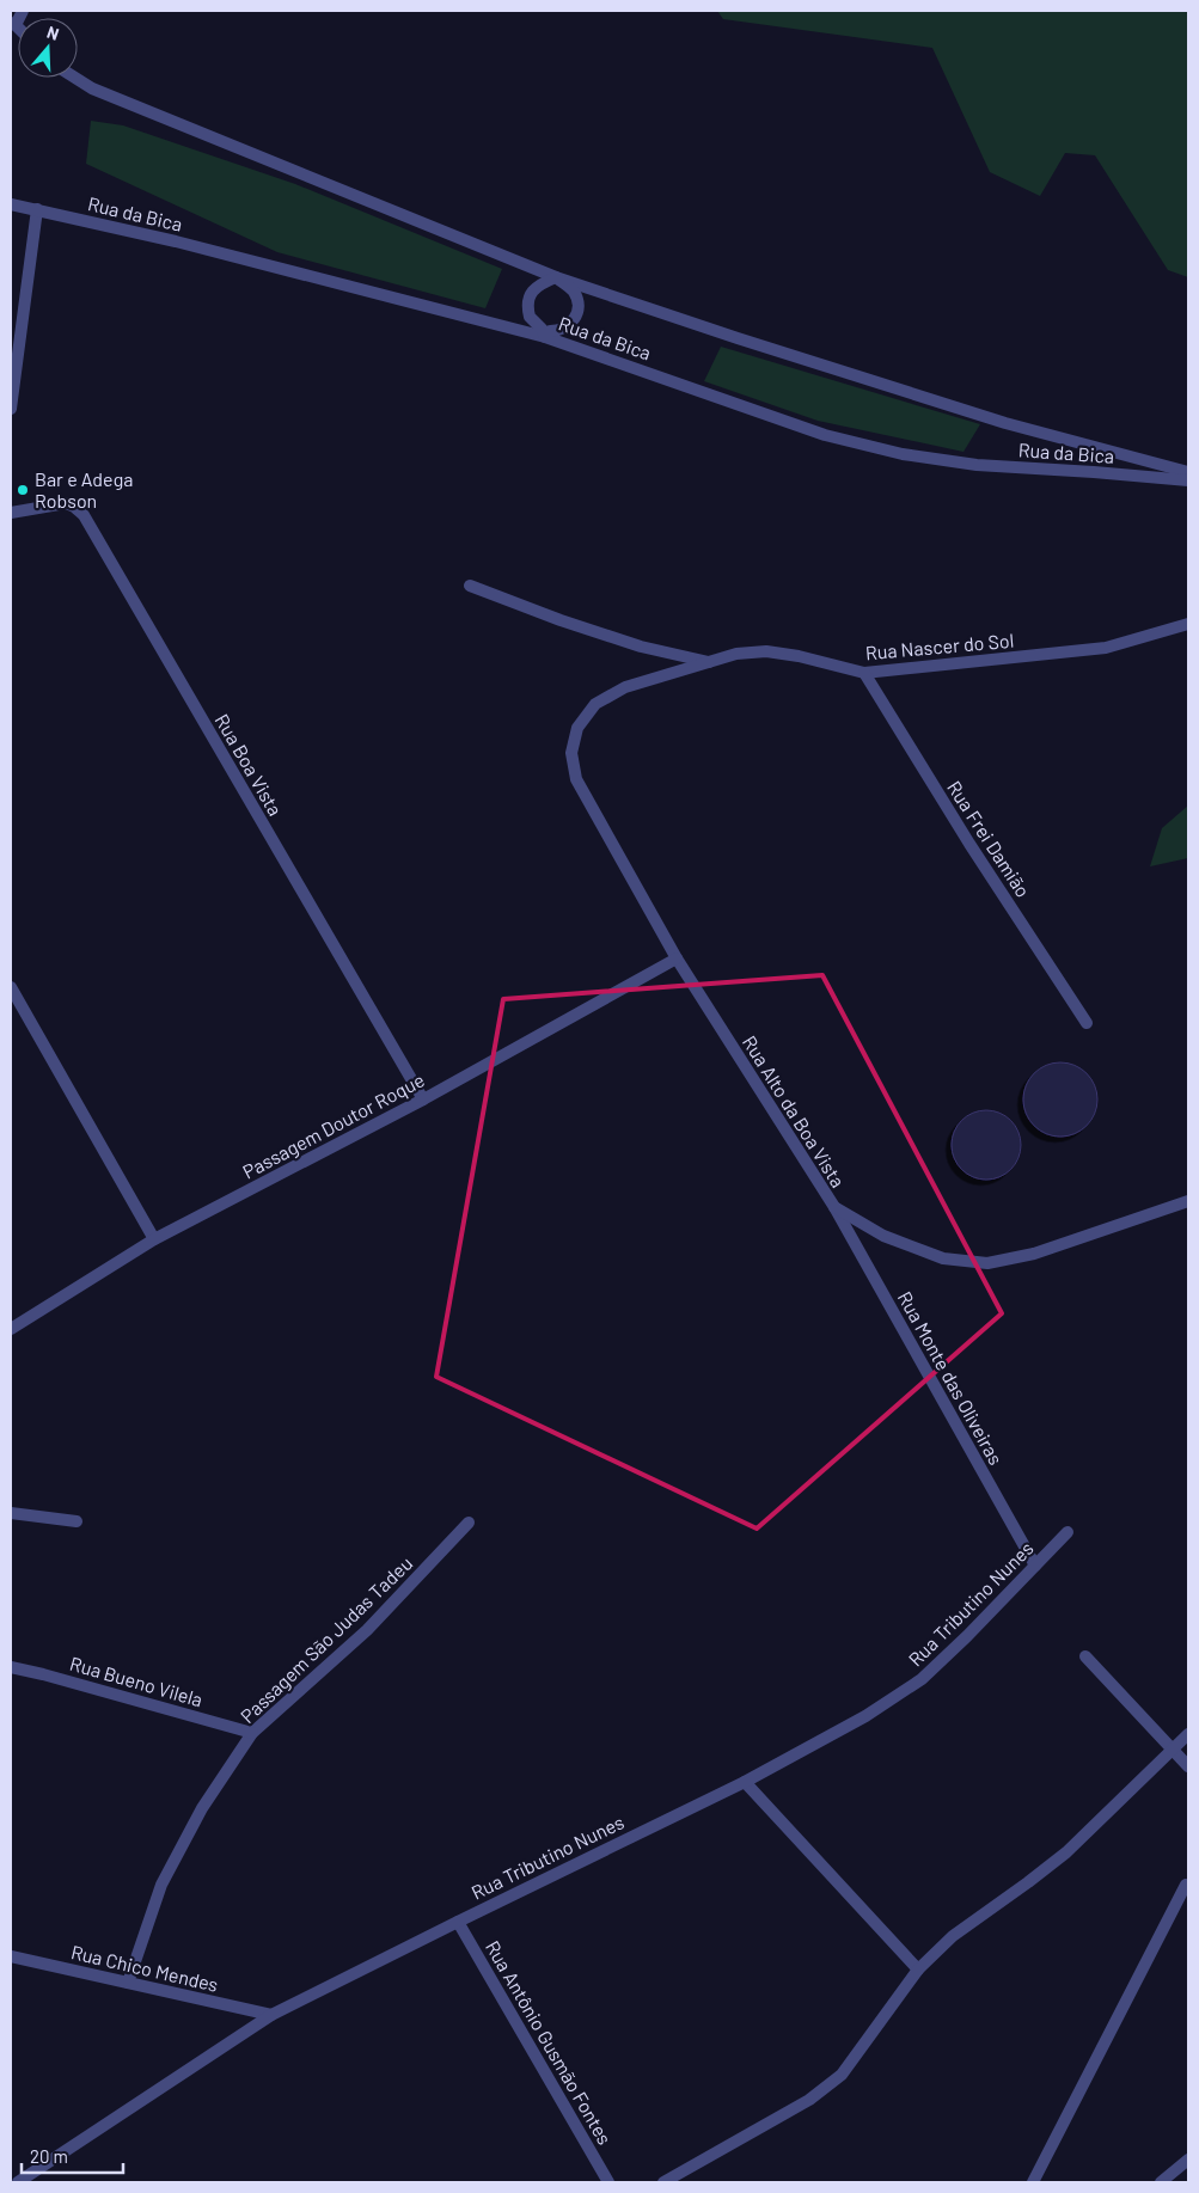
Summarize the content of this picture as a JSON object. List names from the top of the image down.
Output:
{
  "streets": {
    "street": [
      "Rua da Bica",
      "Rua Nascer do Sol",
      "Rua Boa Vista",
      "Rua Frei Damião",
      "Rua Alto da Boa Vista",
      "Passagem Doutor Roque",
      "Rua Monte das Oliveiras",
      "Rua Tributino Nunes",
      "Passagem São Judas Tadeu",
      "Rua Bueno Vilela",
      "Rua Chico Mendes",
      "Rua Antônio Gusmão Fontes"
    ]
  },
  "crossings": [
    ["Rua Nascer do Sol", "Rua Frei Damião"],
    ["Rua Nascer do Sol", "Rua Alto da Boa Vista"],
    ["Rua Nascer do Sol", "Passagem Doutor Roque"],
    ["Rua Boa Vista", "Passagem Doutor Roque"],
    ["Rua Alto da Boa Vista", "Passagem Doutor Roque"],
    ["Rua Alto da Boa Vista", "Rua Monte das Oliveiras"],
    ["Rua Monte das Oliveiras", "Rua Tributino Nunes"],
    ["Rua Tributino Nunes", "Rua Chico Mendes"],
    ["Rua Tributino Nunes", "Rua Antônio Gusmão Fontes"],
    ["Passagem São Judas Tadeu", "Rua Bueno Vilela"],
    ["Passagem São Judas Tadeu", "Rua Chico Mendes"]
  ],
  "places": ["Bar e Adega Robson"],
  "scale_bar": "20 m",
  "north": "top"
}
